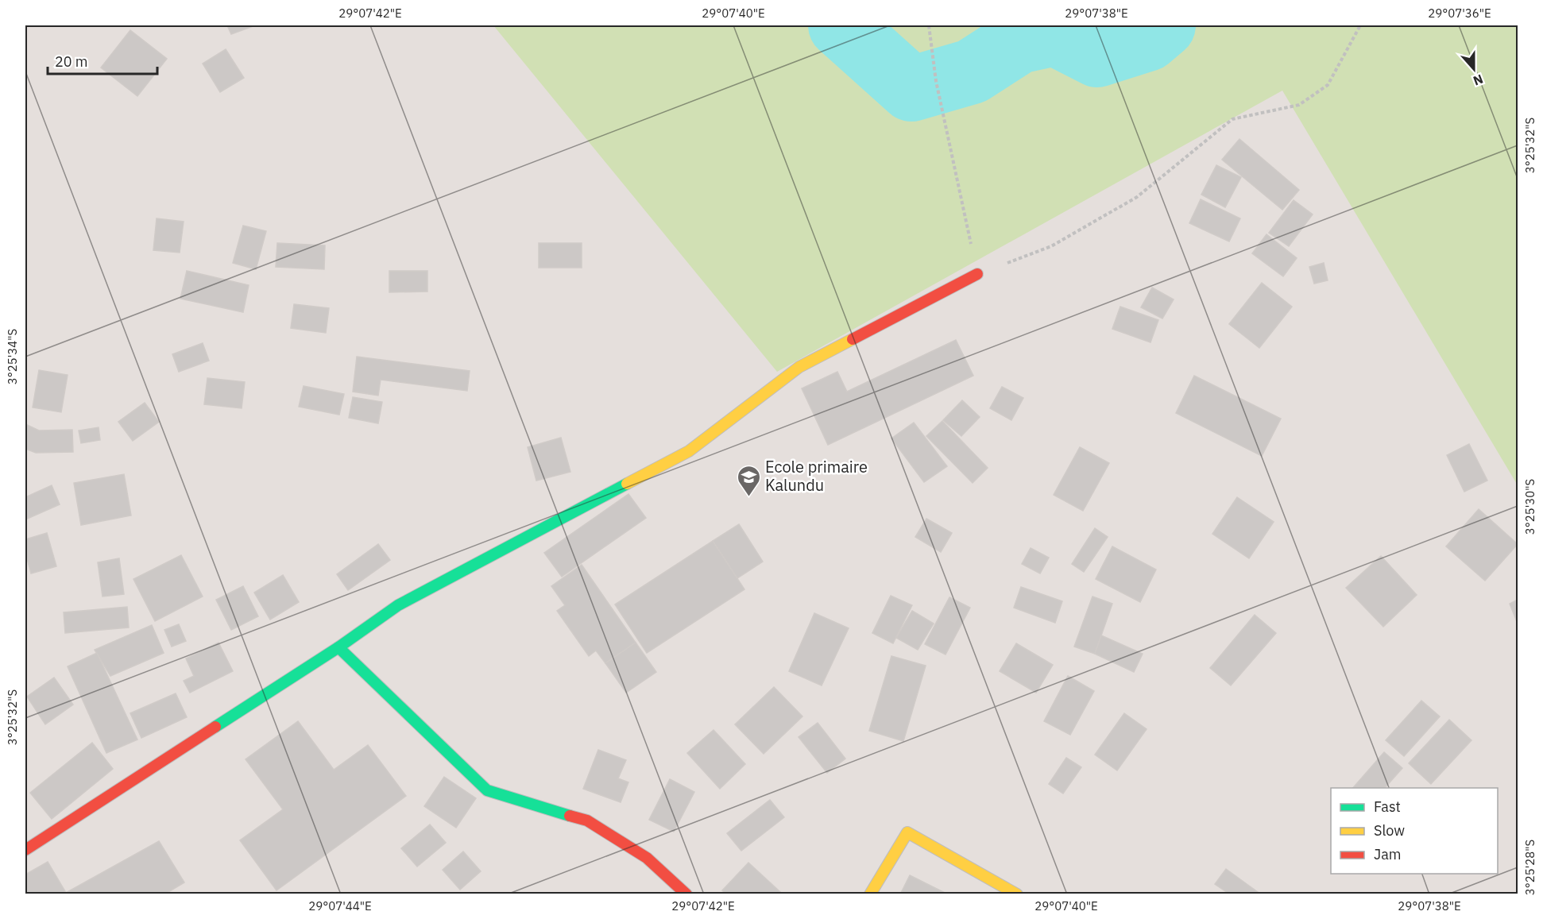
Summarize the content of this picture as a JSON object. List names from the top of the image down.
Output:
{
  "places": {
    "school or university": ["Ecole primaire Kalundu"]
  },
  "legend": ["Fast", "Slow", "Jam"],
  "scale_bar": "20 m",
  "north": "bottom",
  "coordinates": [
    "29°07'42\"E",
    "29°07'40\"E",
    "29°07'38\"E",
    "29°07'36\"E",
    "3°25'32\"S",
    "3°25'34\"S",
    "3°25'30\"S",
    "3°25'28\"S",
    "29°07'44\"E"
  ]
}
